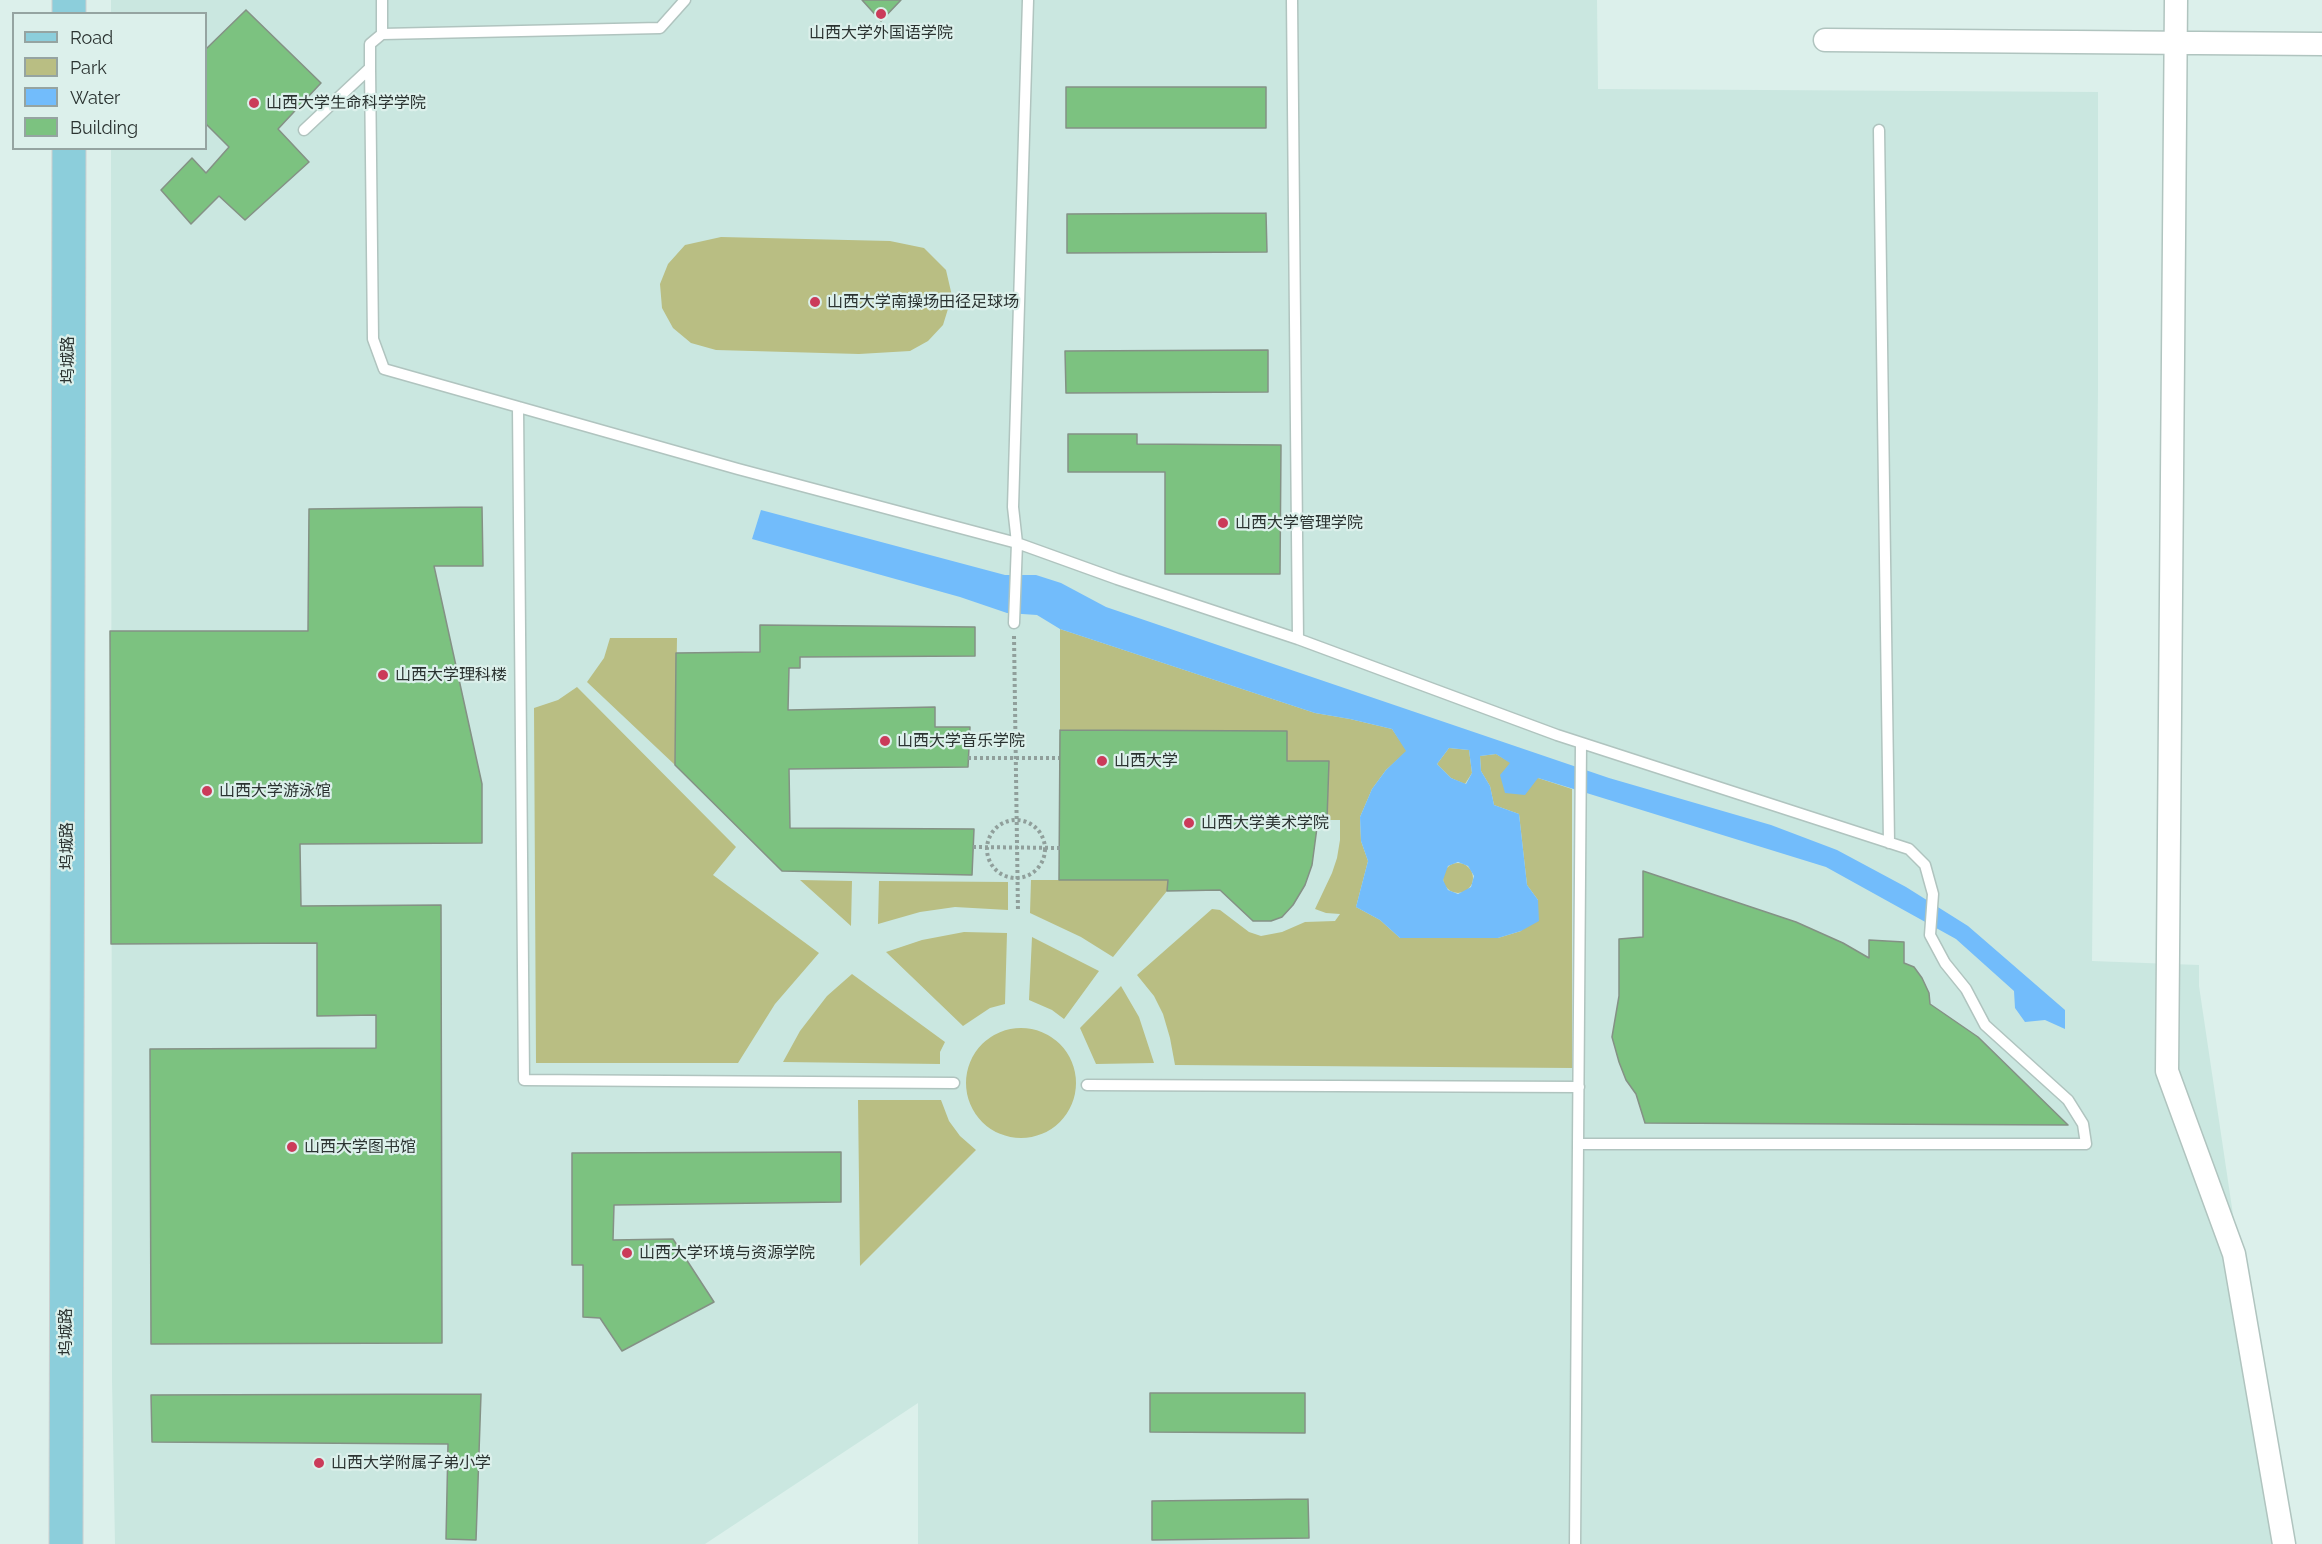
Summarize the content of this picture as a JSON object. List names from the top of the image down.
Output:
{
  "streets": {
    "main road": ["坞城路"]
  },
  "places": [
    "山西大学外国语学院",
    "山西大学生命科学学院",
    "山西大学南操场田径足球场",
    "山西大学管理学院",
    "山西大学理科楼",
    "山西大学音乐学院",
    "山西大学",
    "山西大学游泳馆",
    "山西大学美术学院",
    "山西大学图书馆",
    "山西大学环境与资源学院",
    "山西大学附属子弟小学"
  ],
  "legend": [
    "Road",
    "Park",
    "Water",
    "Building"
  ]
}
